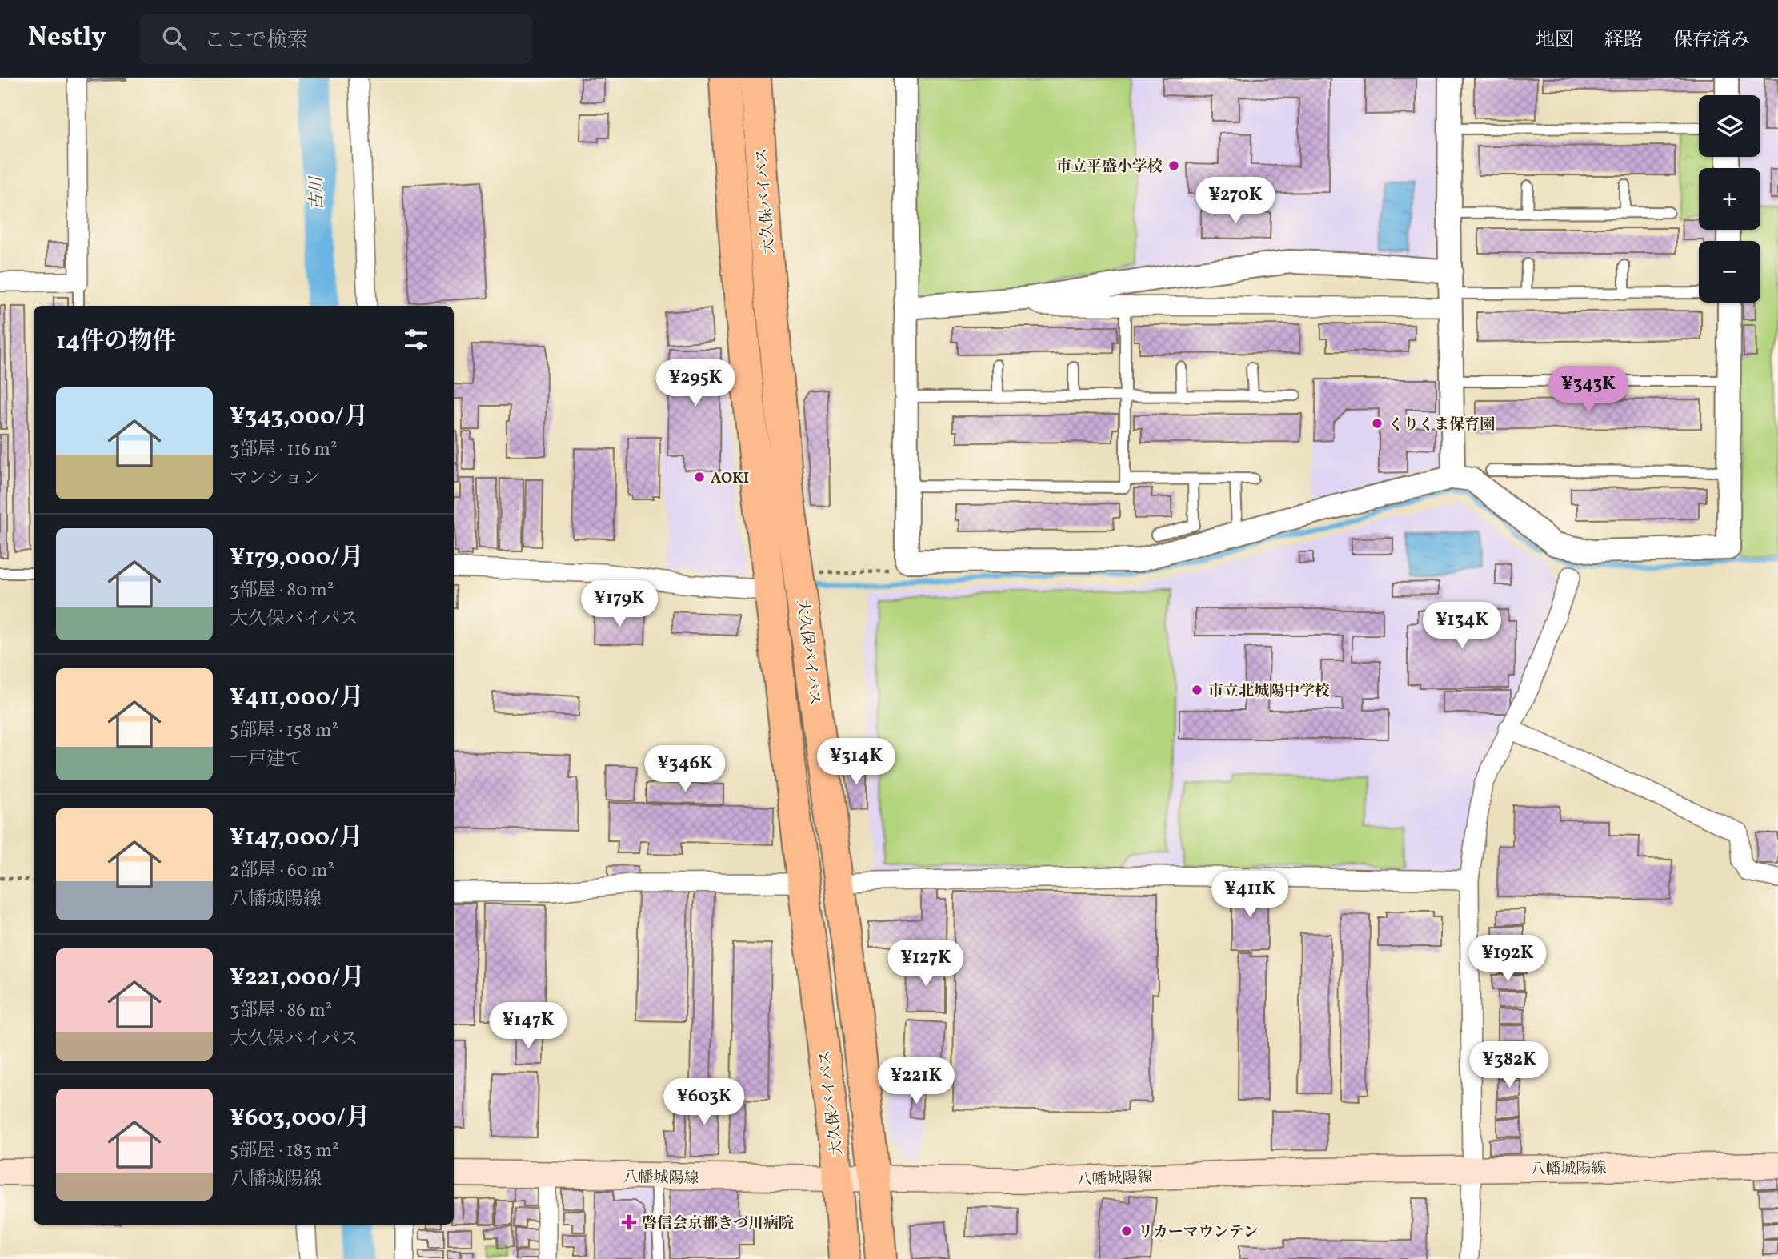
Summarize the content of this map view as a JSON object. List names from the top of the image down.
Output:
{
  "streets": {
    "highway": ["大久保バイパス"],
    "main road": ["八幡城陽線"]
  },
  "crossings": [
    ["大久保バイパス", "八幡城陽線"]
  ],
  "water": ["古川"],
  "places": {
    "other": [
      "市立平盛小学校",
      "くりくま保育園",
      "AOKI",
      "市立北城陽中学校",
      "リカーマウンテン"
    ],
    "health": ["啓信会京都きづ川病院"]
  },
  "page": {
    "header": "Nestly",
    "search": "ここで検索",
    "nav": ["地図", "経路", "保存済み"],
    "map_buttons": ["+", "−"],
    "price": [
      "¥270K",
      "¥295K",
      "¥343K",
      "¥179K",
      "¥134K",
      "¥314K",
      "¥346K",
      "¥411K",
      "¥192K",
      "¥127K",
      "¥147K",
      "¥382K",
      "¥221K",
      "¥603K"
    ],
    "heading": "14件の物件",
    "list": [
      {
        "name": "¥343,000/月",
        "note": "3部屋 · 116 m² · マンション"
      },
      {
        "name": "¥179,000/月",
        "note": "3部屋 · 80 m² · 大久保バイパス"
      },
      {
        "name": "¥411,000/月",
        "note": "5部屋 · 158 m² · 一戸建て"
      },
      {
        "name": "¥147,000/月",
        "note": "2部屋 · 60 m² · 八幡城陽線"
      },
      {
        "name": "¥221,000/月",
        "note": "3部屋 · 86 m² · 大久保バイパス"
      },
      {
        "name": "¥603,000/月",
        "note": "5部屋 · 183 m² · 八幡城陽線"
      }
    ]
  }
}
